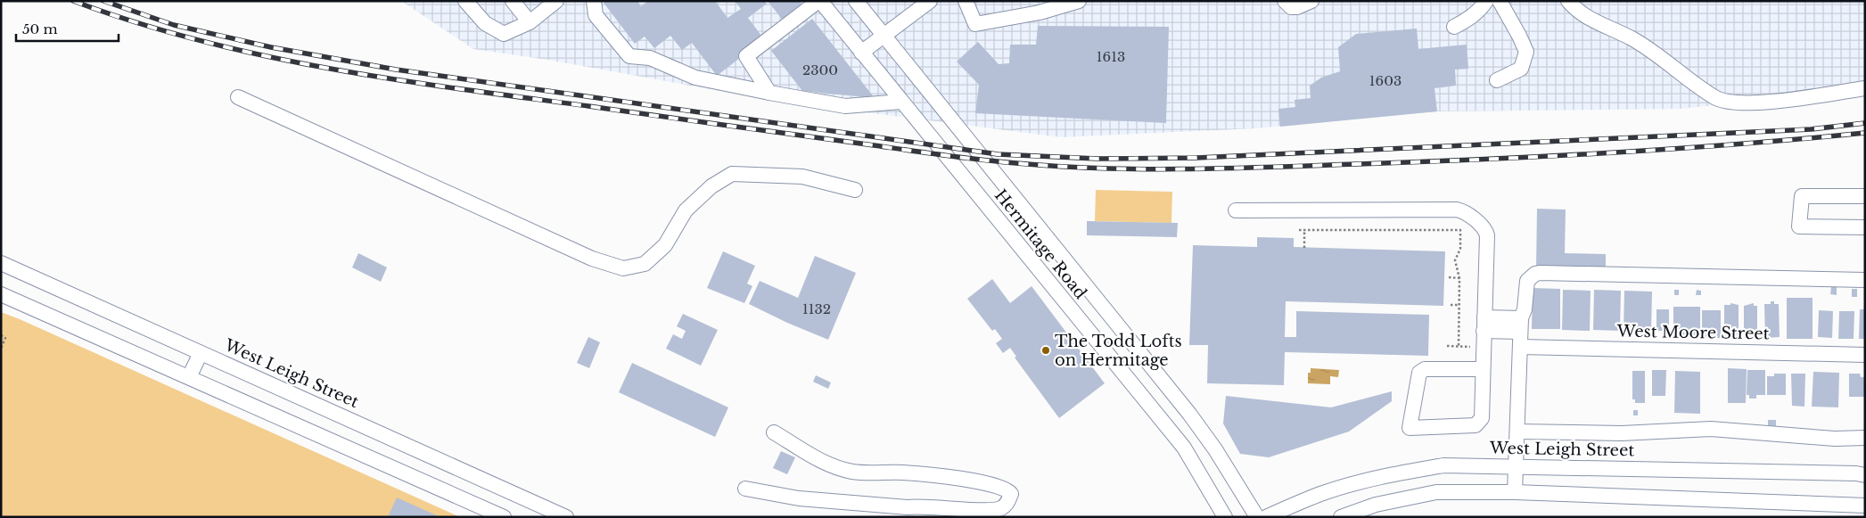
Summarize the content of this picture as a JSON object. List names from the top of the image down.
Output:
{
  "streets": {
    "street": ["Hermitage Road", "West Moore Street", "West Leigh Street"]
  },
  "places": ["The Todd Lofts on Hermitage"],
  "house_numbers": [
    "1613",
    "2300",
    "1603",
    "1132"
  ],
  "scale_bar": "50 m"
}
